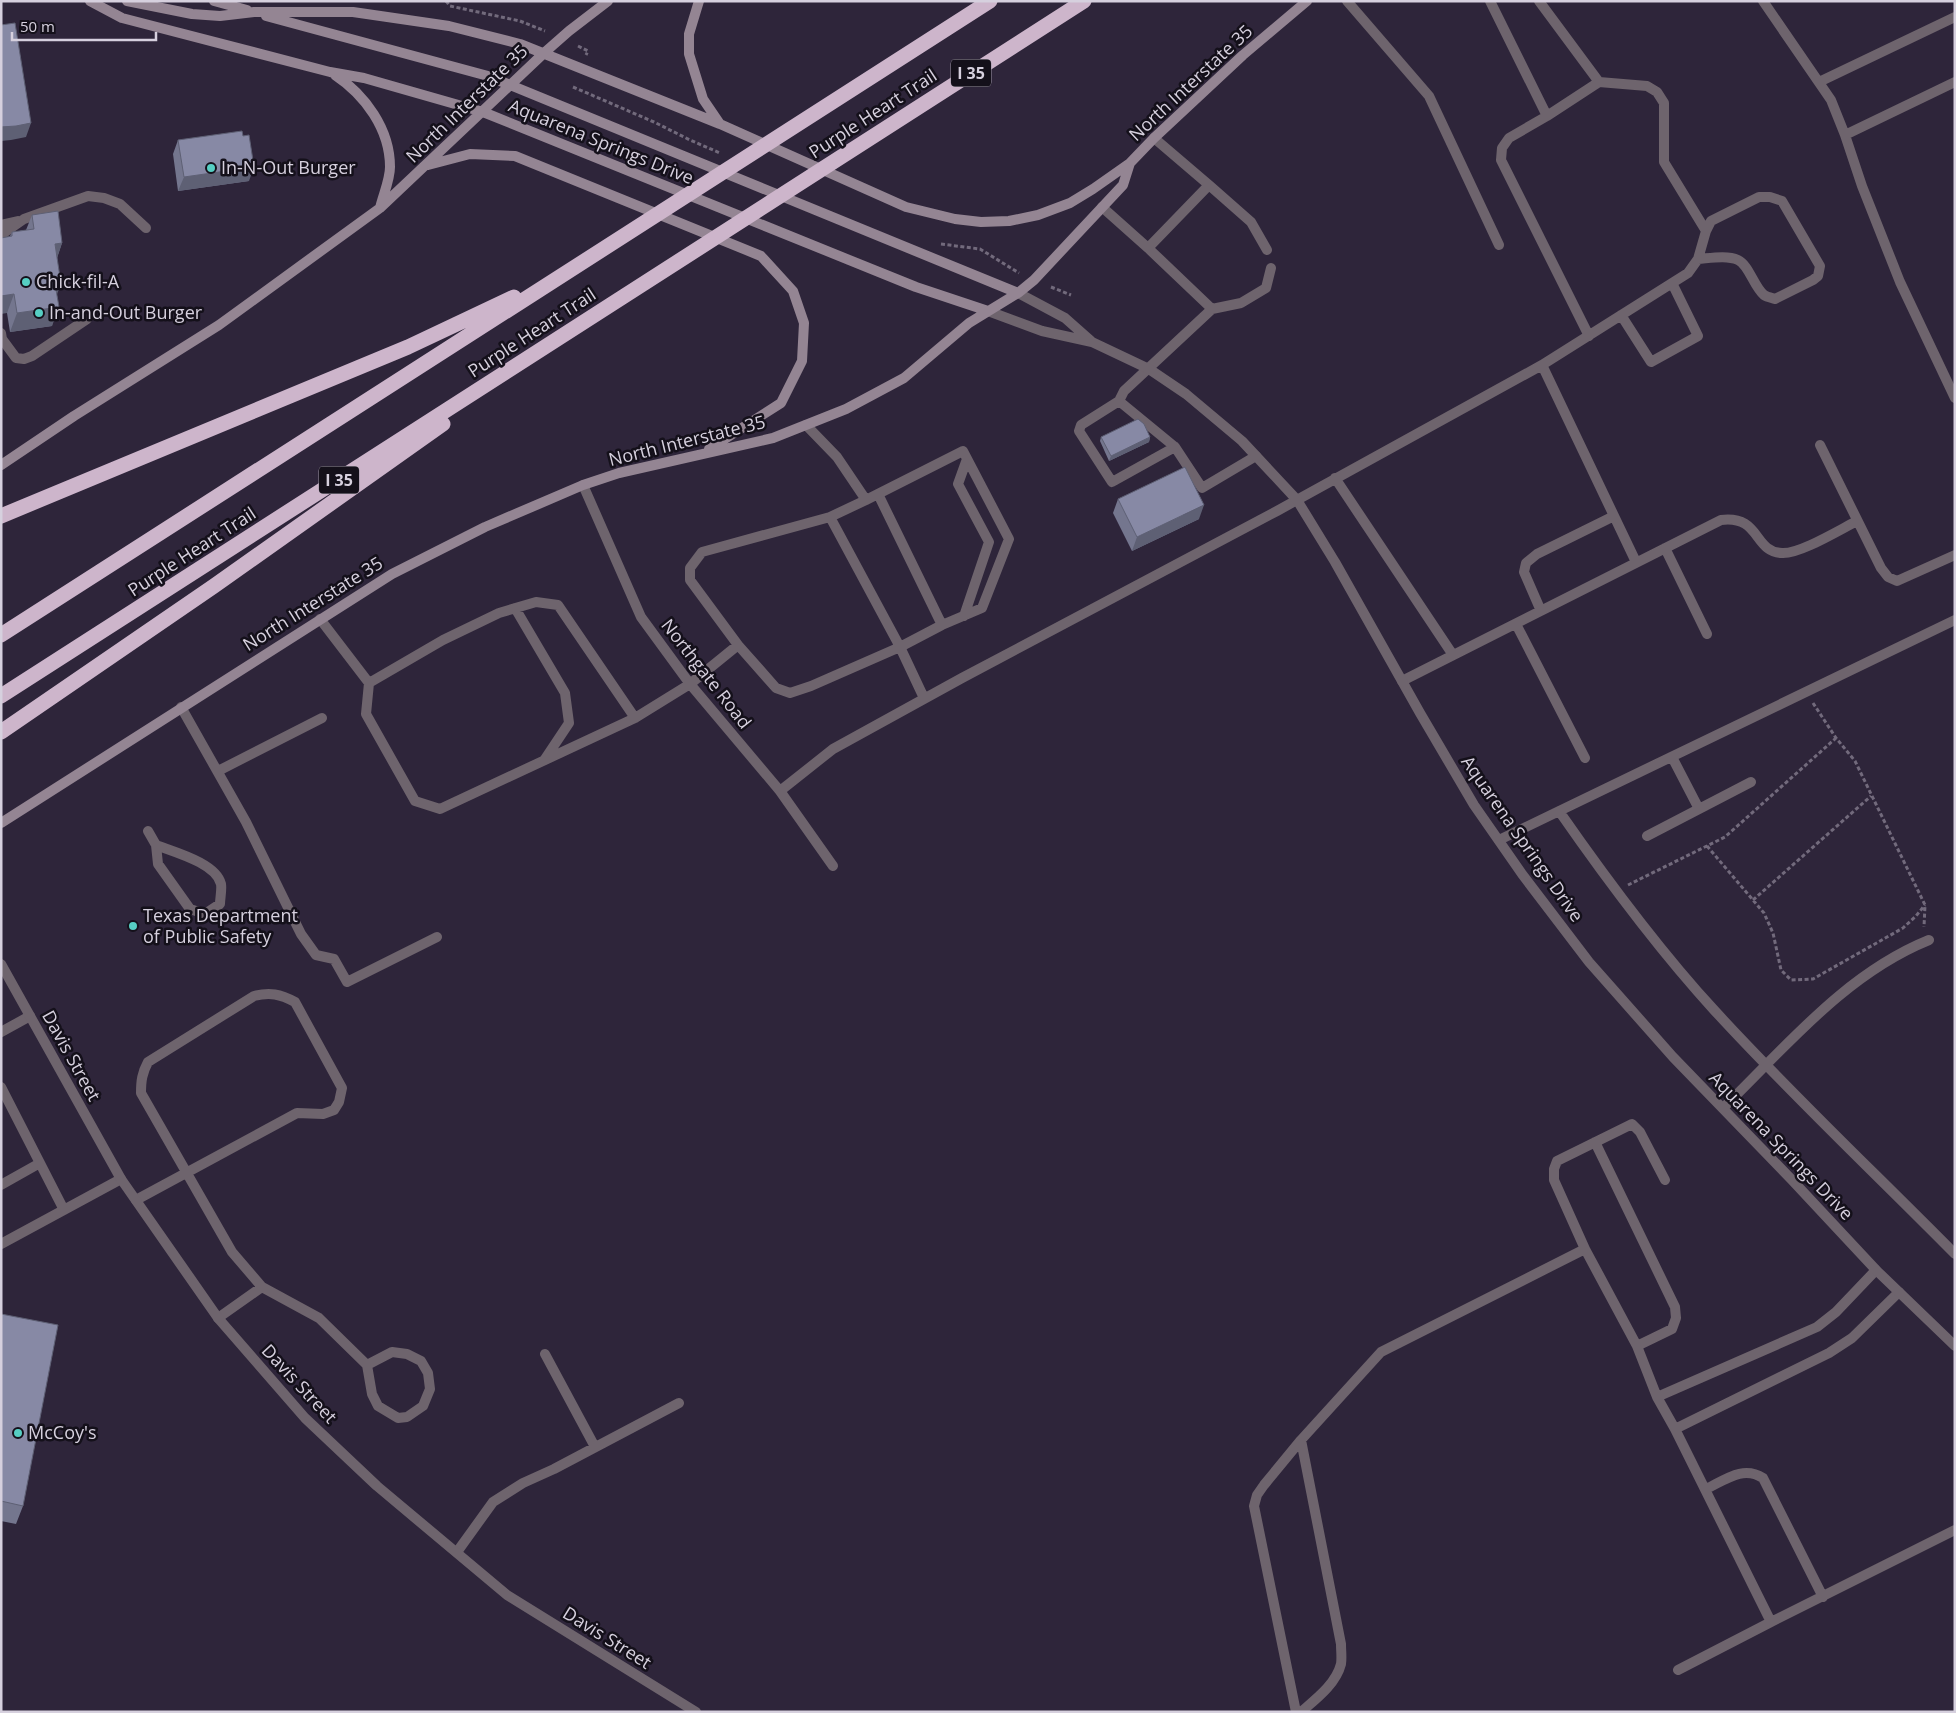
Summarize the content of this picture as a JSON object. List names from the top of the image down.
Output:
{
  "streets": {
    "highway": ["I 35", "Purple Heart Trail"],
    "main road": ["North Interstate 35", "Aquarena Springs Drive"],
    "street": ["Northgate Road", "Davis Street"]
  },
  "crossings": [
    ["North Interstate 35", "Aquarena Springs Drive"],
    ["North Interstate 35", "Northgate Road"]
  ],
  "places": [
    "In-N-Out Burger",
    "Chick-fil-A",
    "In-and-Out Burger",
    "Texas Department of Public Safety",
    "McCoy's"
  ],
  "scale_bar": "50 m"
}
